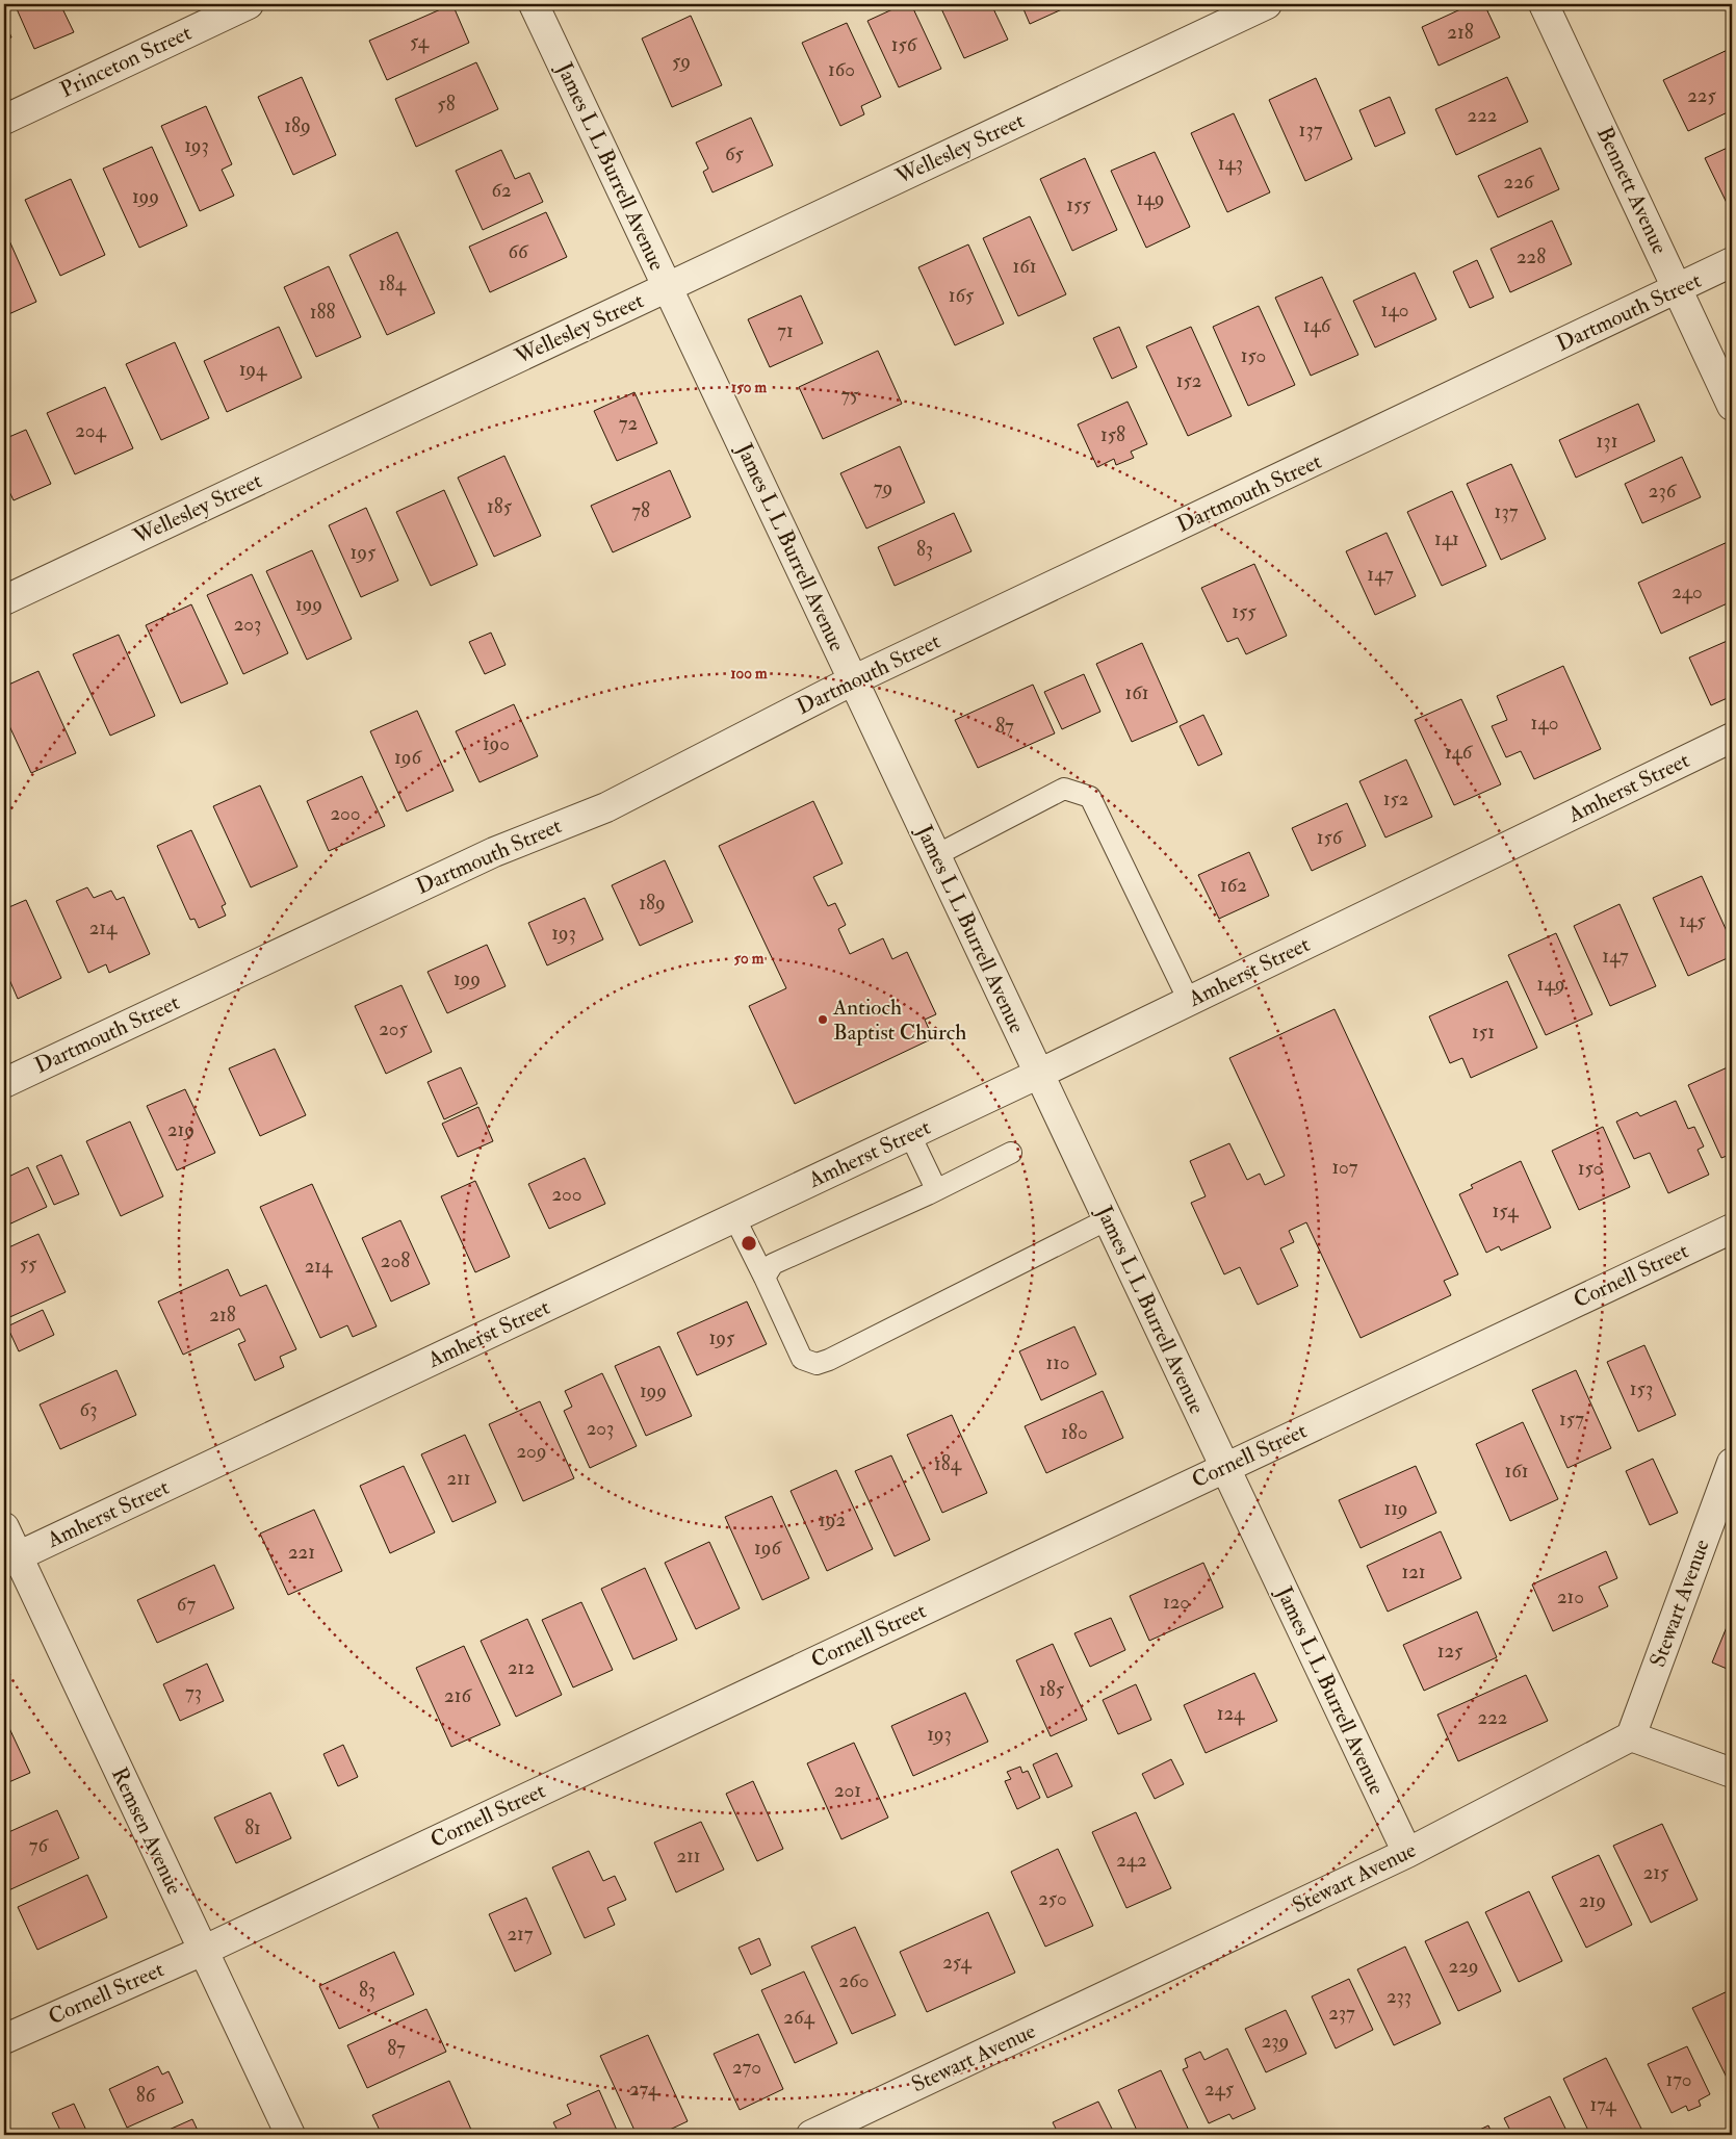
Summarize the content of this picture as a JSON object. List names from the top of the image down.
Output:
{
  "streets": {
    "street": [
      "Princeton Street",
      "Wellesley Street",
      "James L L Burrell Avenue",
      "Bennett Avenue",
      "Dartmouth Street",
      "Amherst Street",
      "Cornell Street",
      "Stewart Avenue",
      "Remsen Avenue"
    ]
  },
  "crossings": [
    ["Wellesley Street", "James L L Burrell Avenue"],
    ["James L L Burrell Avenue", "Dartmouth Street"],
    ["James L L Burrell Avenue", "Amherst Street"],
    ["James L L Burrell Avenue", "Cornell Street"],
    ["James L L Burrell Avenue", "Stewart Avenue"],
    ["Bennett Avenue", "Dartmouth Street"],
    ["Amherst Street", "Remsen Avenue"],
    ["Cornell Street", "Remsen Avenue"]
  ],
  "places": ["Antioch Baptist Church"],
  "house_numbers": [
    "218",
    "54",
    "156",
    "59",
    "160",
    "225",
    "58",
    "222",
    "189",
    "137",
    "193",
    "65",
    "143",
    "226",
    "62",
    "199",
    "149",
    "155",
    "66",
    "228",
    "161",
    "184",
    "165",
    "140",
    "188",
    "146",
    "71",
    "150",
    "194",
    "152",
    "75",
    "72",
    "204",
    "158",
    "131",
    "79",
    "236",
    "185",
    "78",
    "137",
    "141",
    "83",
    "195",
    "147",
    "240",
    "199",
    "155",
    "203",
    "161",
    "140",
    "87",
    "190",
    "146",
    "196",
    "152",
    "200",
    "156",
    "162",
    "189",
    "145",
    "214",
    "193",
    "147",
    "199",
    "149",
    "205",
    "151",
    "219",
    "107",
    "150",
    "200",
    "154",
    "208",
    "55",
    "214",
    "218",
    "195",
    "110",
    "153",
    "199",
    "63",
    "157",
    "203",
    "180",
    "209",
    "184",
    "161",
    "211",
    "119",
    "192",
    "196",
    "221",
    "121",
    "210",
    "120",
    "67",
    "125",
    "212",
    "185",
    "73",
    "216",
    "124",
    "222",
    "193",
    "201",
    "81",
    "76",
    "211",
    "242",
    "215",
    "250",
    "219",
    "217",
    "254",
    "229",
    "260",
    "83",
    "233",
    "237",
    "264",
    "239",
    "87",
    "270",
    "170",
    "274",
    "245",
    "86",
    "174"
  ],
  "rings": ["150 m", "100 m", "50 m"]
}
